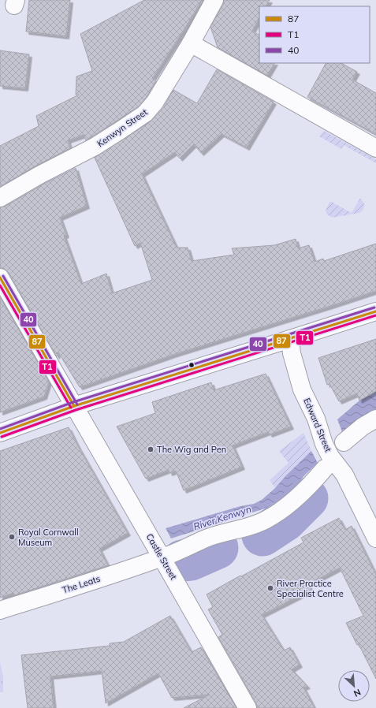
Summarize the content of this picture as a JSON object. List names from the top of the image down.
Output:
{
  "streets": {
    "street": [
      "Kenwyn Street",
      "Edward Street",
      "Castle Street",
      "The Leats"
    ]
  },
  "crossings": [
    ["Castle Street", "The Leats"]
  ],
  "water": ["River Kenwyn"],
  "places": ["The Wig and Pen", "Royal Cornwall Museum", "River Practice Specialist Centre"],
  "lines": ["transit line 40", "transit line 87", "transit line T1"],
  "legend": ["87", "T1", "40"],
  "north": "bottom right"
}
